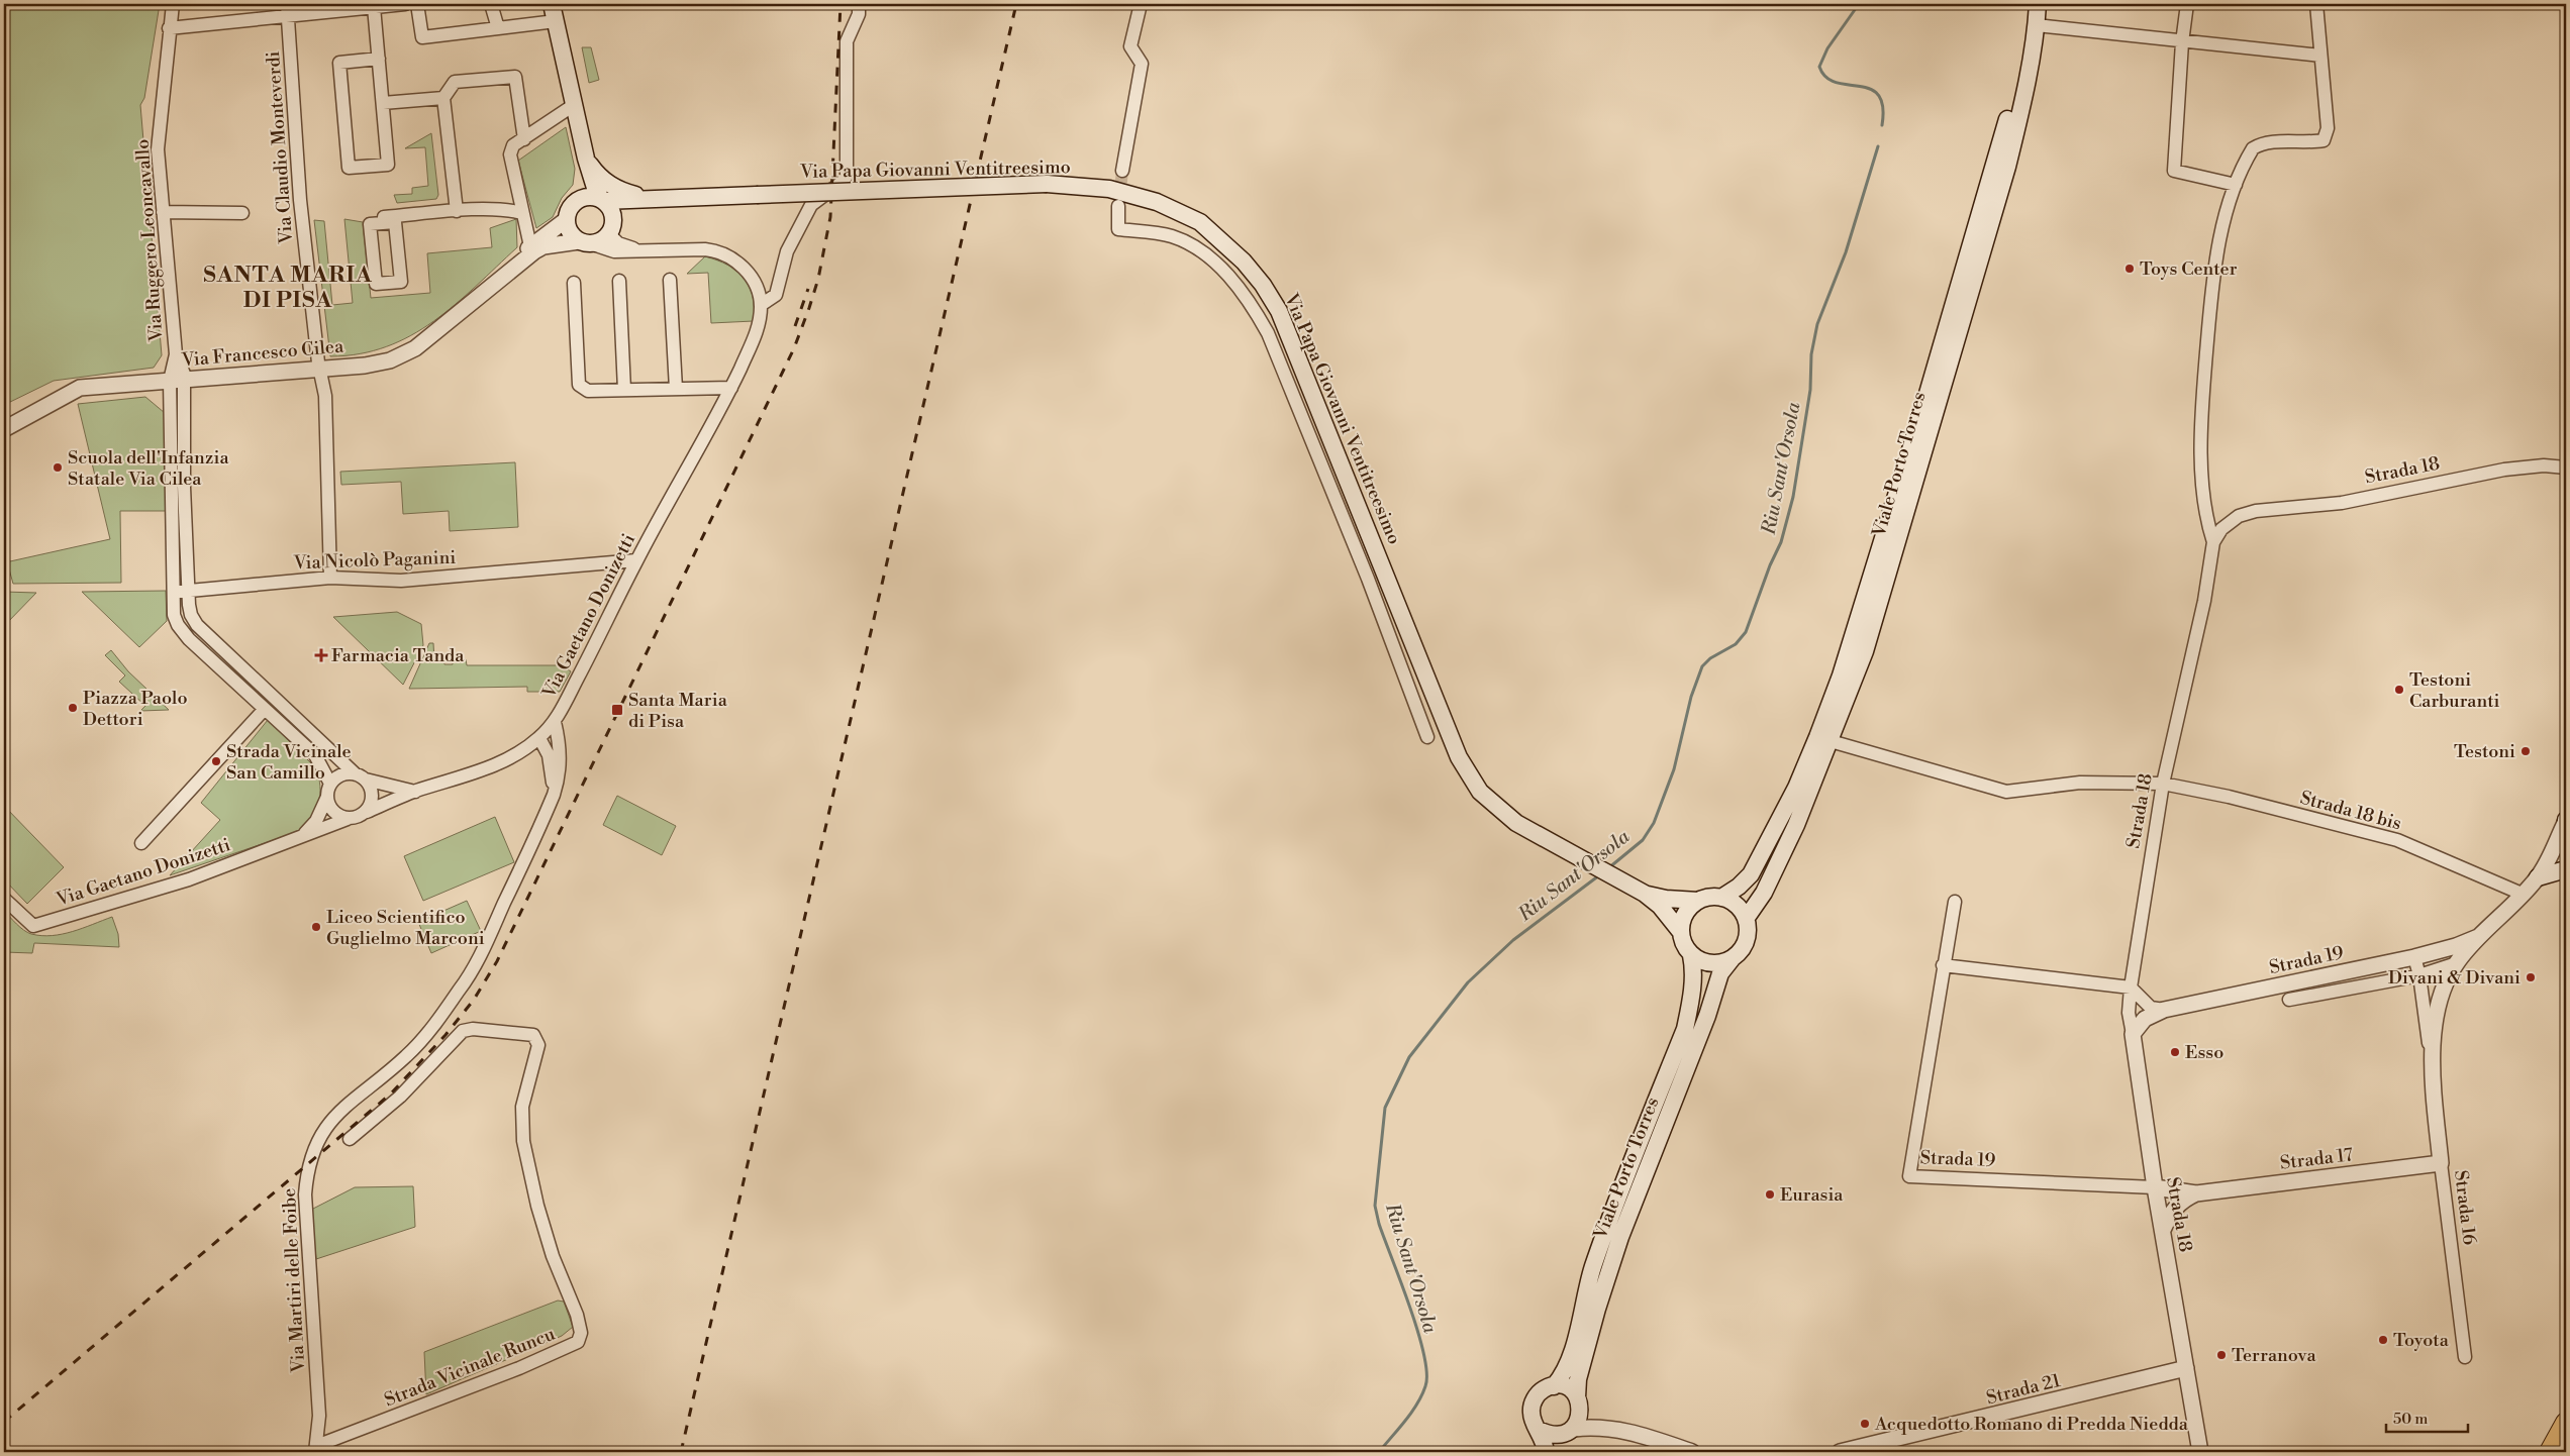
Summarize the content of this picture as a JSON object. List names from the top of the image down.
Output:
{
  "streets": {
    "main road": ["Via Papa Giovanni Ventitreesimo", "Viale Porto Torres"],
    "street": [
      "Via Claudio Monteverdi",
      "Via Ruggero Leoncavallo",
      "Via Francesco Cilea",
      "Strada 18",
      "Via Nicolò Paganini",
      "Via Gaetano Donizetti",
      "Strada 18 bis",
      "Strada 19",
      "Strada 17",
      "Strada 16",
      "Via Martiri delle Foibe",
      "Strada Vicinale Runcu",
      "Strada 21"
    ]
  },
  "crossings": [
    ["Via Claudio Monteverdi", "Via Francesco Cilea"],
    ["Via Claudio Monteverdi", "Via Nicolò Paganini"],
    ["Via Papa Giovanni Ventitreesimo", "Via Francesco Cilea"],
    ["Via Papa Giovanni Ventitreesimo", "Viale Porto Torres"],
    ["Via Papa Giovanni Ventitreesimo", "Via Gaetano Donizetti"],
    ["Via Ruggero Leoncavallo", "Via Francesco Cilea"],
    ["Via Ruggero Leoncavallo", "Via Nicolò Paganini"],
    ["Via Ruggero Leoncavallo", "Via Gaetano Donizetti"],
    ["Via Francesco Cilea", "Via Gaetano Donizetti"],
    ["Viale Porto Torres", "Strada 18 bis"],
    ["Strada 18", "Strada 18 bis"],
    ["Strada 18", "Strada 19"],
    ["Strada 18", "Strada 17"],
    ["Strada 18", "Strada 21"],
    ["Via Nicolò Paganini", "Via Gaetano Donizetti"],
    ["Via Gaetano Donizetti", "Via Martiri delle Foibe"],
    ["Strada 18 bis", "Strada 16"],
    ["Strada 19", "Strada 17"],
    ["Strada 19", "Strada 16"],
    ["Strada 17", "Strada 16"],
    ["Via Martiri delle Foibe", "Strada Vicinale Runcu"]
  ],
  "districts": ["SANTA MARIA DI PISA"],
  "water": ["Riu Sant'Orsola"],
  "places": {
    "other": [
      "Toys Center",
      "Scuola dell'Infanzia Statale Via Cilea",
      "Testoni Carburanti",
      "Piazza Paolo Dettori",
      "Testoni",
      "Strada Vicinale San Camillo",
      "Liceo Scientifico Guglielmo Marconi",
      "Divani & Divani",
      "Esso",
      "Eurasia",
      "Toyota",
      "Terranova",
      "Acquedotto Romano di Predda Niedda"
    ],
    "health": ["Farmacia Tanda"],
    "transit": ["Santa Maria di Pisa"]
  },
  "scale_bar": "50 m"
}
